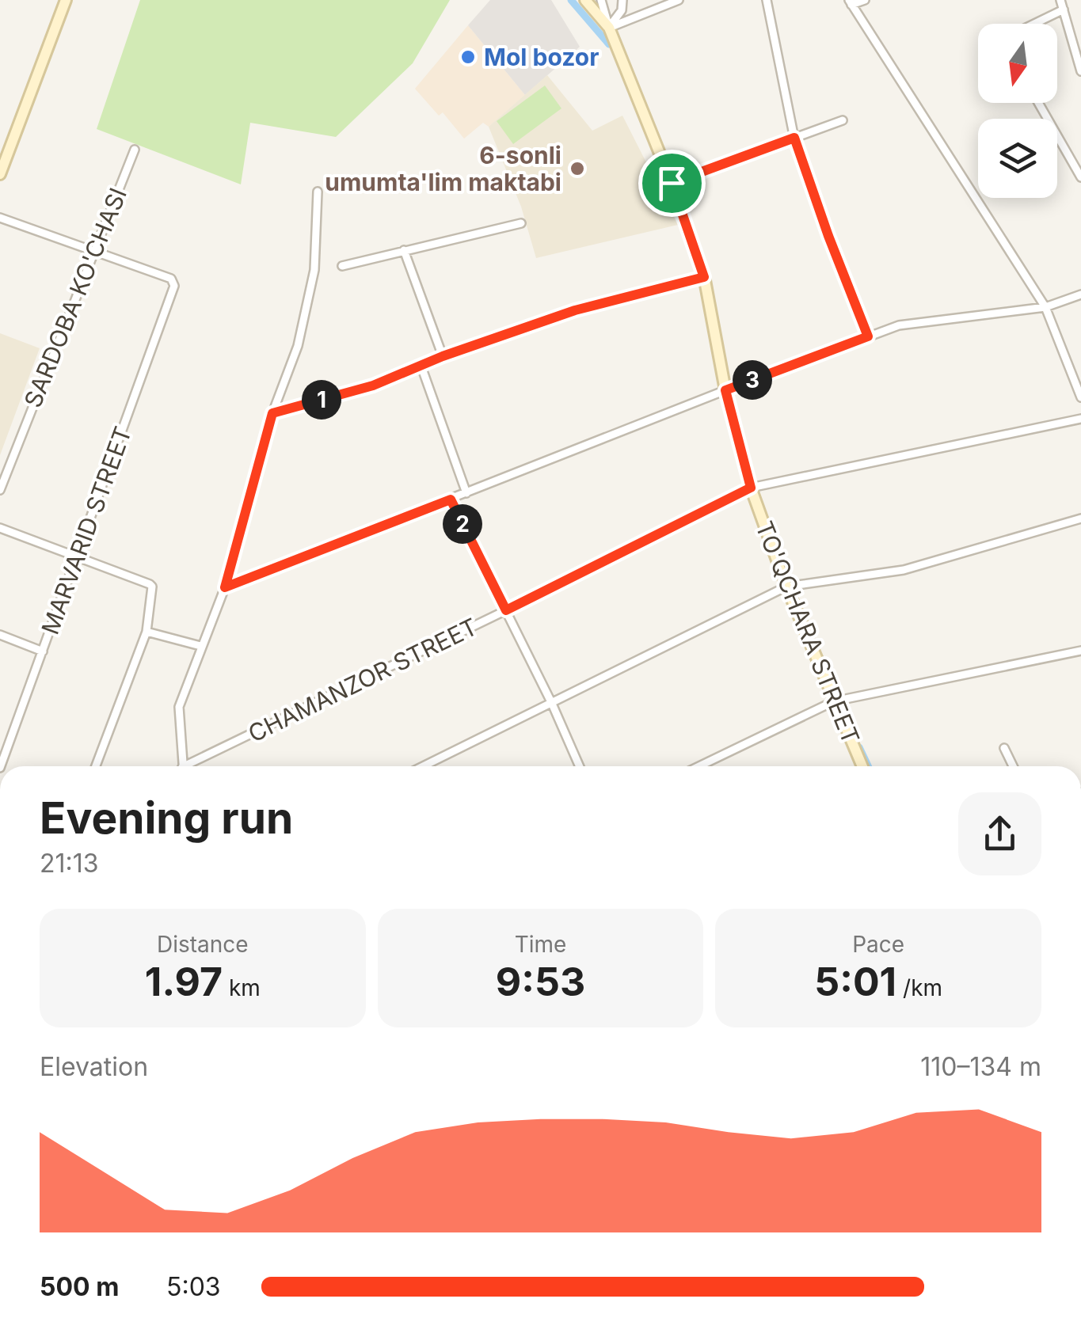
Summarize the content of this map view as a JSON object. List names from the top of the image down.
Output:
{
  "streets": {
    "street": [
      "SARDOBA KO'CHASI",
      "MARVARID STREET",
      "TO'QCHARA STREET",
      "CHAMANZOR STREET"
    ]
  },
  "crossings": [
    ["SARDOBA KO'CHASI", "MARVARID STREET"],
    ["TO'QCHARA STREET", "CHAMANZOR STREET"]
  ],
  "places": ["Mol bozor", "6-sonli umumta'lim maktabi"],
  "north": "bottom",
  "page": {
    "pins": ["3", "1", "2"],
    "heading": ["Evening run", "21:13"],
    "stats": [
      ["Distance", "1.97 km"],
      ["Time", "9:53"],
      ["Pace", "5:01 /km"]
    ],
    "chart": ["Elevation", "110–134 m"],
    "list": [
      {
        "name": "500 m",
        "note": "5:03"
      }
    ]
  }
}
